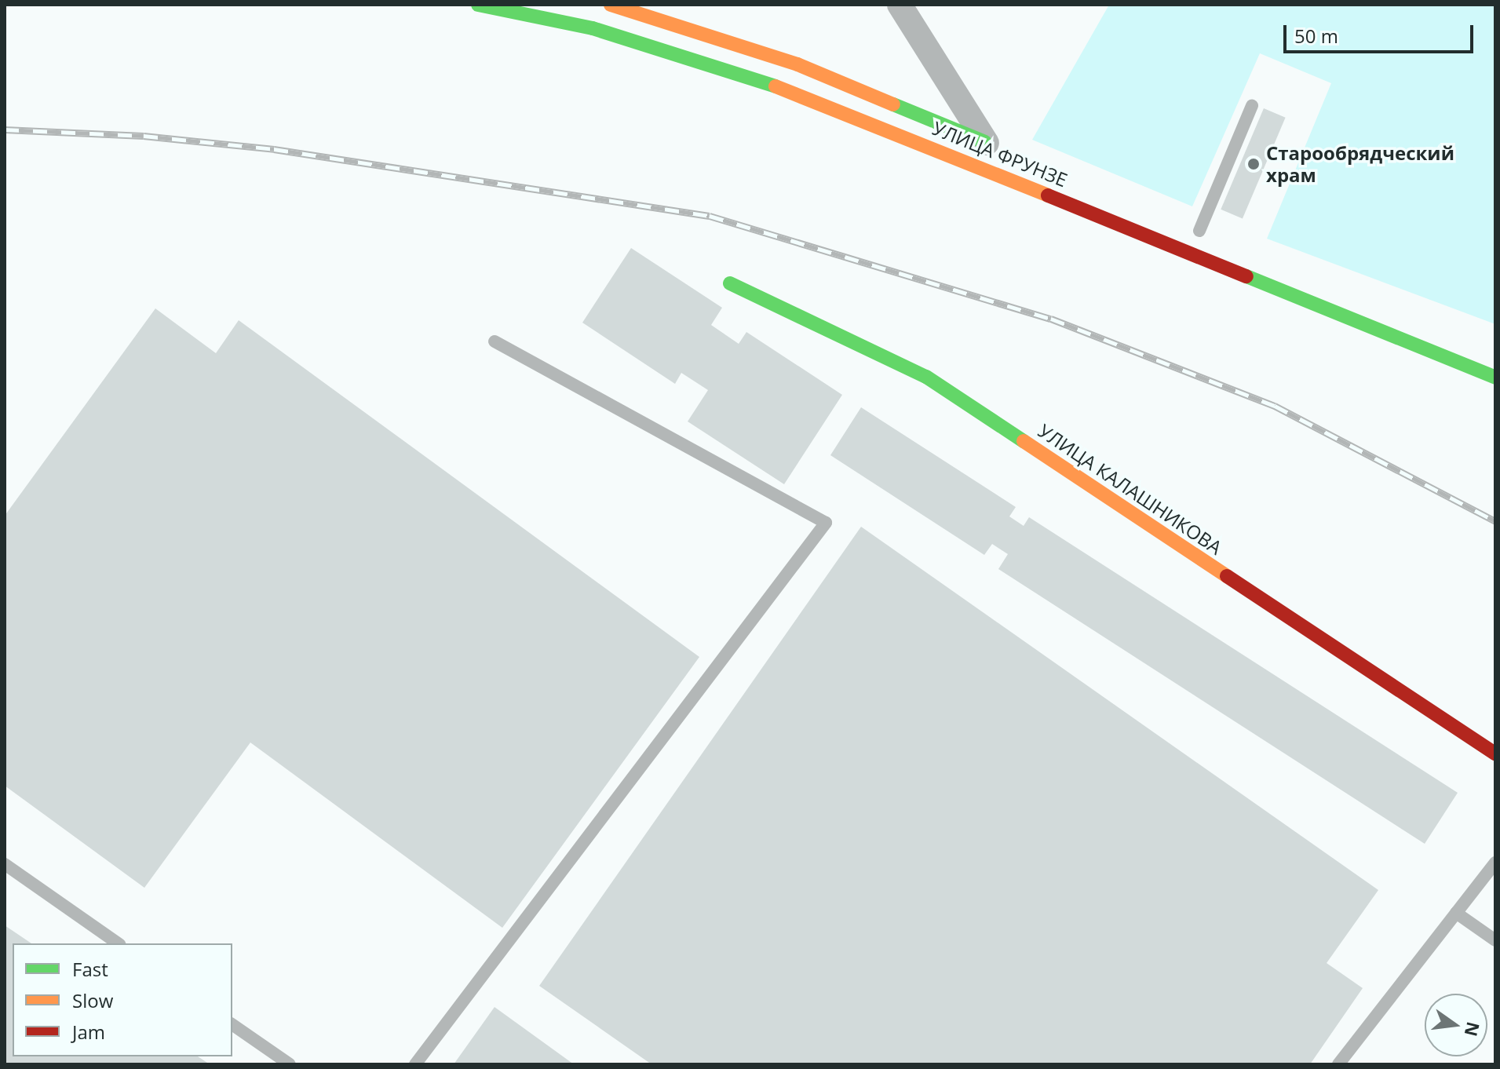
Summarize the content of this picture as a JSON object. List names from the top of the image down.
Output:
{
  "streets": {
    "main road": ["УЛИЦА ФРУНЗЕ", "УЛИЦА КАЛАШНИКОВА"]
  },
  "places": ["Старообрядческий храм"],
  "legend": ["Fast", "Slow", "Jam"],
  "scale_bar": "50 m",
  "north": "right"
}
